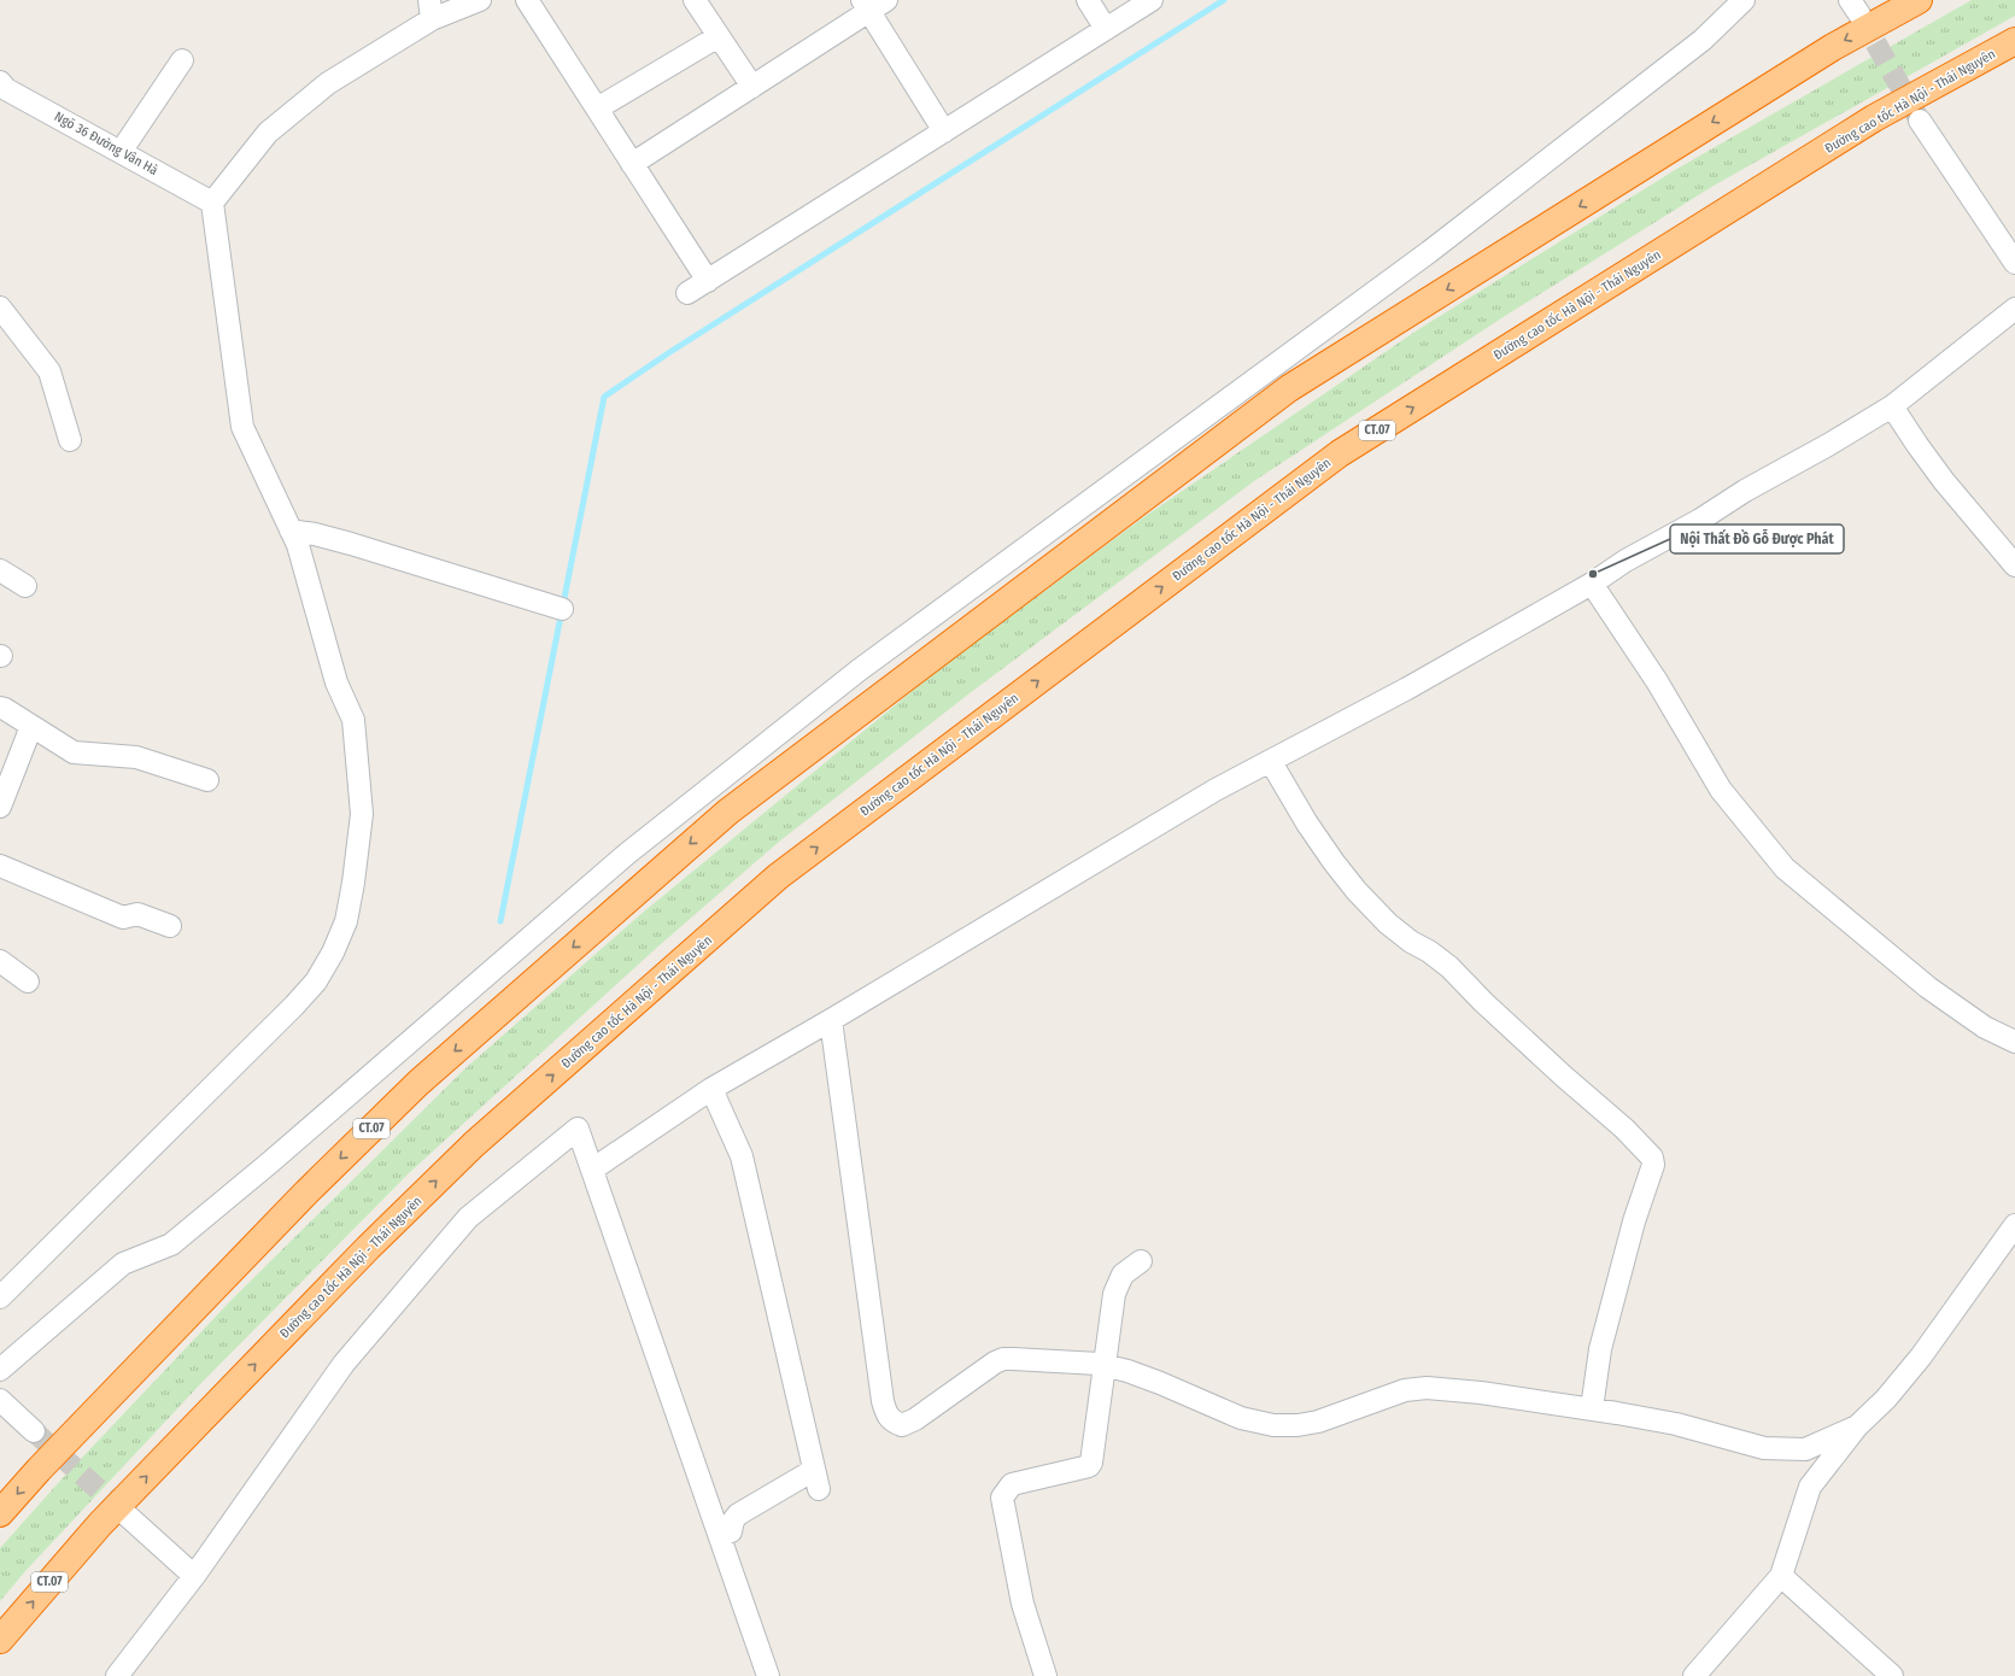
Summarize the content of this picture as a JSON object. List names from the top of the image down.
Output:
{
  "streets": {
    "highway": ["Đường cao tốc Hà Nội - Thái Nguyên", "CT.07"],
    "street": ["Ngõ 36 Đường Vân Hà"]
  },
  "places": ["Nội Thất Đồ Gỗ Được Phát"]
}
